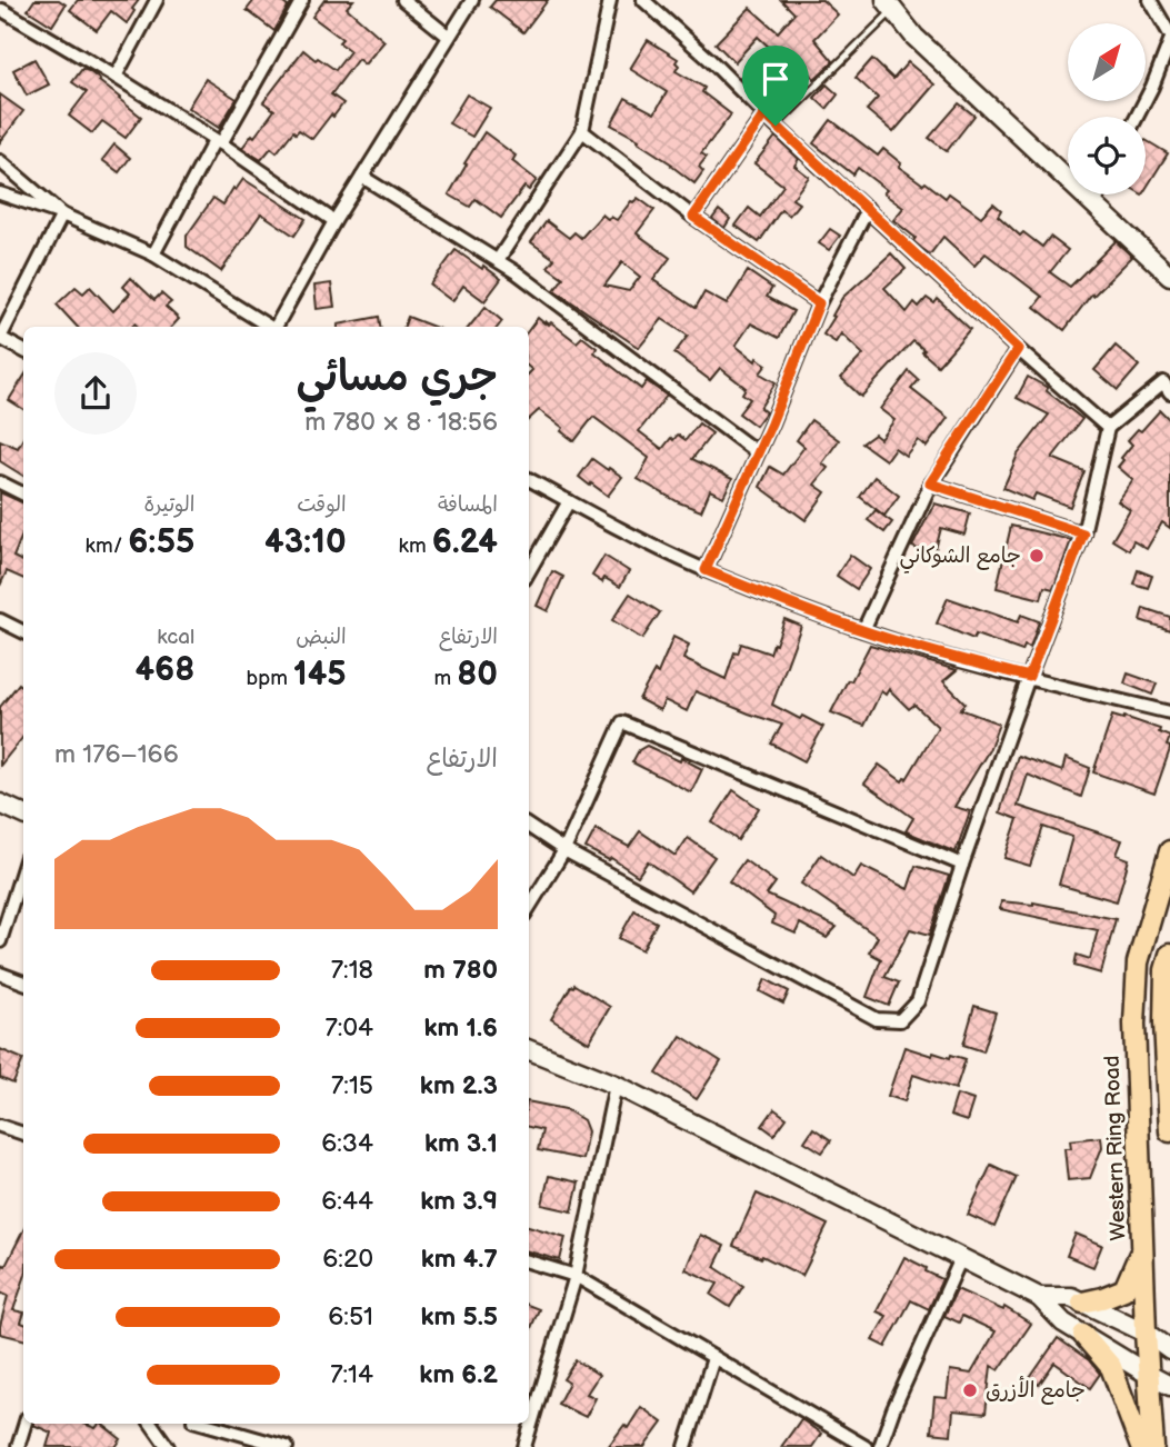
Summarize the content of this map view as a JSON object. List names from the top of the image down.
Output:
{
  "streets": {
    "main road": ["Western Ring Road"]
  },
  "places": ["جامع الشوكاني", "جامع الأزرق"],
  "north": "top right",
  "page": {
    "heading": ["جري مسائي", "18:56 · 8 × 780 m"],
    "stats": [
      ["المسافة", "6.24 km"],
      ["الوقت", "43:10"],
      ["الوتيرة", "6:55 /km"],
      ["الارتفاع", "80 m"],
      ["النبض", "145 bpm"],
      ["kcal", "468"]
    ],
    "chart": ["الارتفاع", "166–176 m"],
    "list": [
      {
        "name": "780 m",
        "note": "7:18"
      },
      {
        "name": "1.6 km",
        "note": "7:04"
      },
      {
        "name": "2.3 km",
        "note": "7:15"
      },
      {
        "name": "3.1 km",
        "note": "6:34"
      },
      {
        "name": "3.9 km",
        "note": "6:44"
      },
      {
        "name": "4.7 km",
        "note": "6:20"
      },
      {
        "name": "5.5 km",
        "note": "6:51"
      },
      {
        "name": "6.2 km",
        "note": "7:14"
      }
    ]
  }
}
